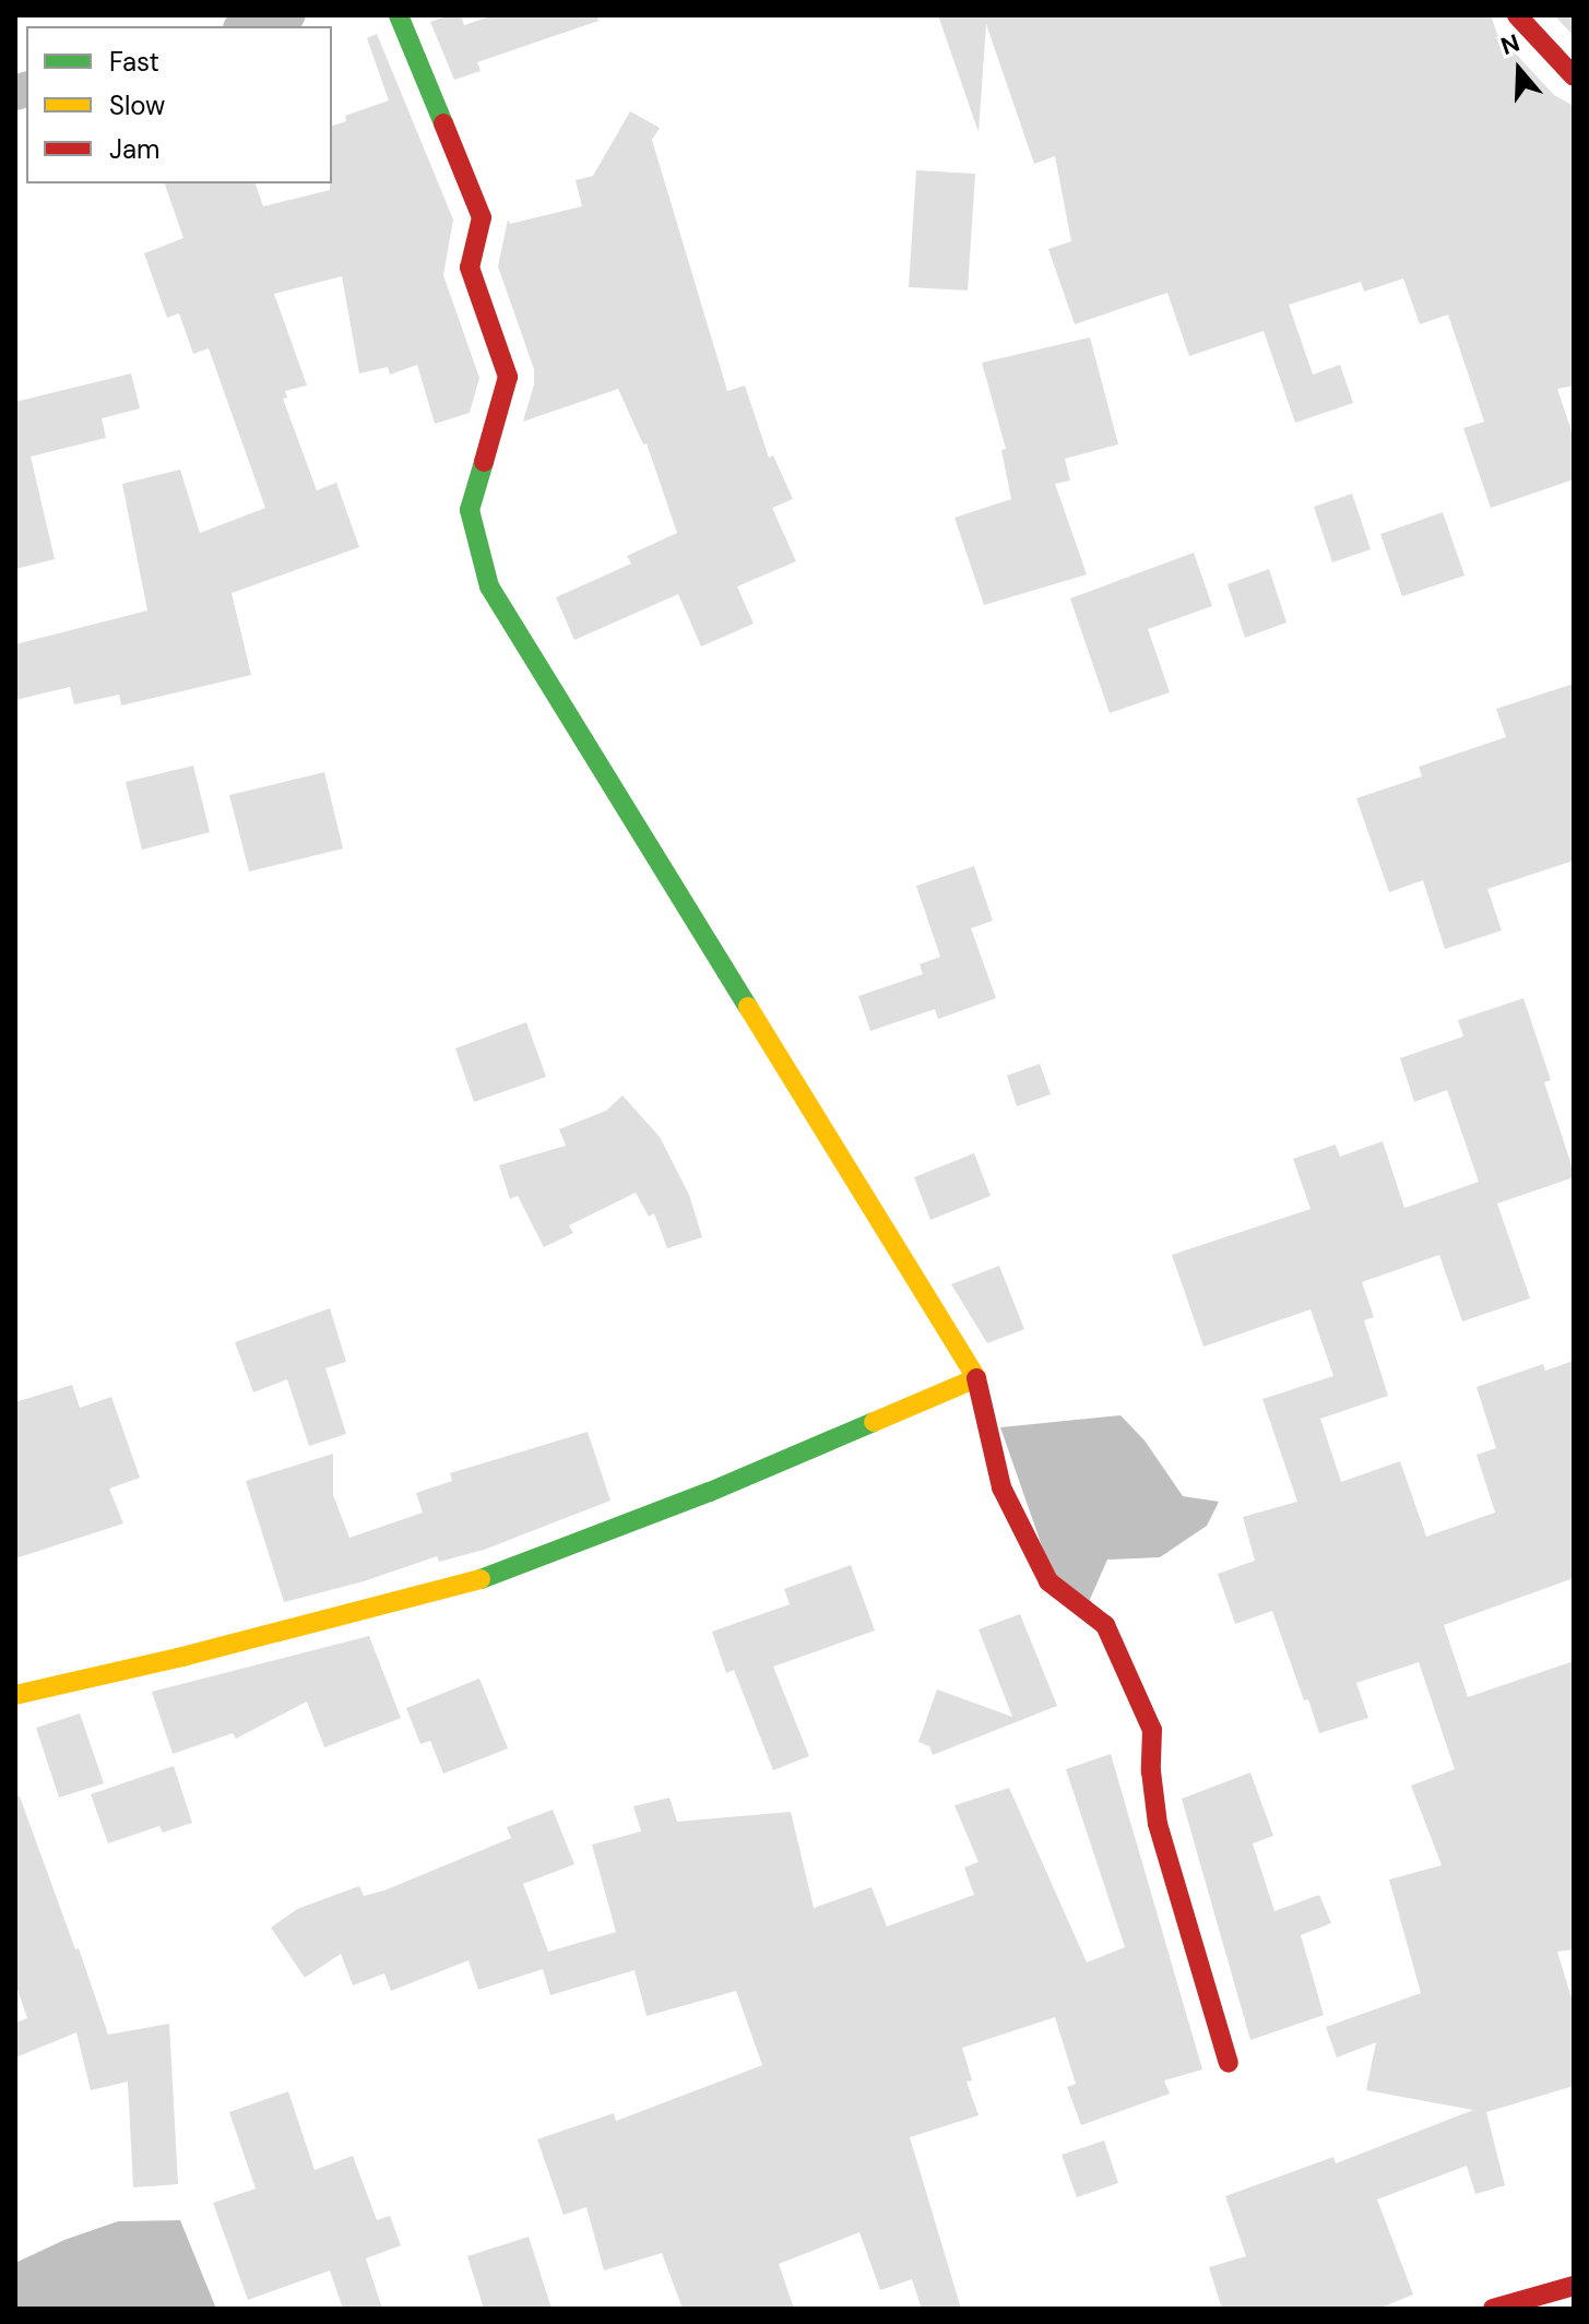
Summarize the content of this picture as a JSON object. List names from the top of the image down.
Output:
{
  "legend": ["Fast", "Slow", "Jam"],
  "north": "top"
}
